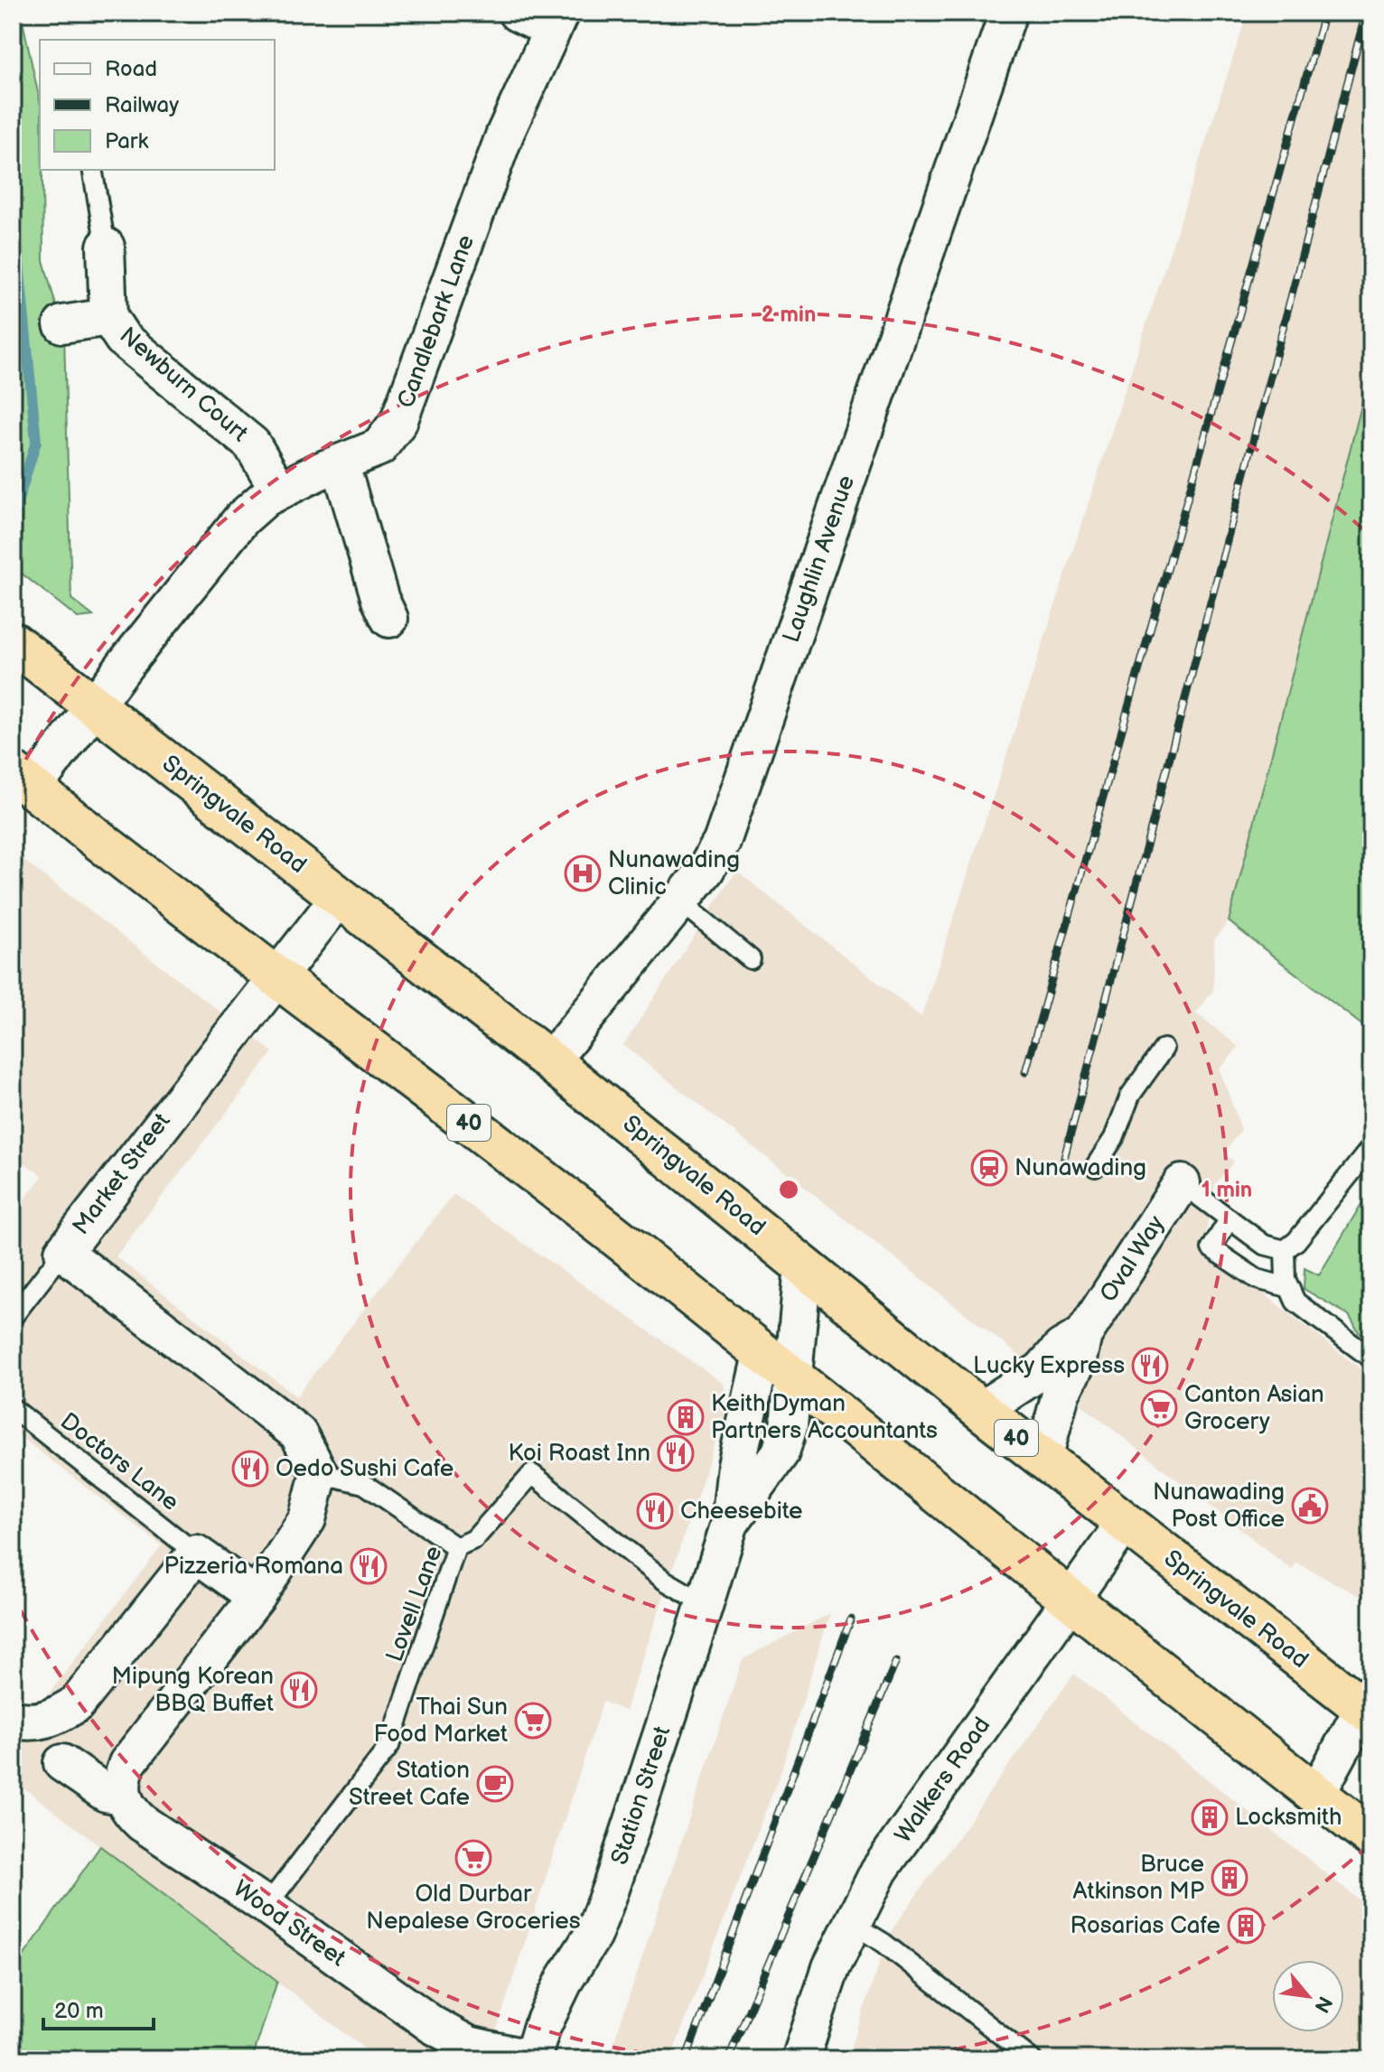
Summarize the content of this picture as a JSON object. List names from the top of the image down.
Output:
{
  "streets": {
    "highway": ["Springvale Road", "40"],
    "street": [
      "Candlebark Lane",
      "Newburn Court",
      "Laughlin Avenue",
      "Market Street",
      "Oval Way",
      "Walkers Road",
      "Station Street",
      "Wood Street"
    ],
    "lane": ["Doctors Lane", "Lovell Lane"]
  },
  "crossings": [
    ["Candlebark Lane", "Newburn Court"],
    ["Candlebark Lane", "Springvale Road"],
    ["Candlebark Lane", "40"],
    ["Laughlin Avenue", "Springvale Road"],
    ["Springvale Road", "Market Street"],
    ["Springvale Road", "Oval Way"],
    ["Springvale Road", "Walkers Road"],
    ["Springvale Road", "Station Street"],
    ["40", "Market Street"],
    ["40", "Walkers Road"],
    ["40", "Station Street"],
    ["Lovell Lane", "Station Street"],
    ["Lovell Lane", "Wood Street"],
    ["Station Street", "Wood Street"]
  ],
  "places": {
    "hospital": ["Nunawading Clinic"],
    "station": ["Nunawading"],
    "restaurant": [
      "Lucky Express",
      "Koi Roast Inn",
      "Oedo Sushi Cafe",
      "Cheesebite",
      "Pizzeria Romana",
      "Mipung Korean BBQ Buffet"
    ],
    "supermarket": ["Canton Asian Grocery", "Thai Sun Food Market", "Old Durbar Nepalese Groceries"],
    "building": [
      "Keith Dyman Partners Accountants",
      "Locksmith",
      "Bruce Atkinson MP",
      "Rosarias Cafe"
    ],
    "public building": ["Nunawading Post Office"],
    "cafe": ["Station Street Cafe"]
  },
  "legend": ["Road", "Railway", "Park"],
  "scale_bar": "20 m",
  "north": "bottom right",
  "rings": ["2 min", "1 min"]
}
